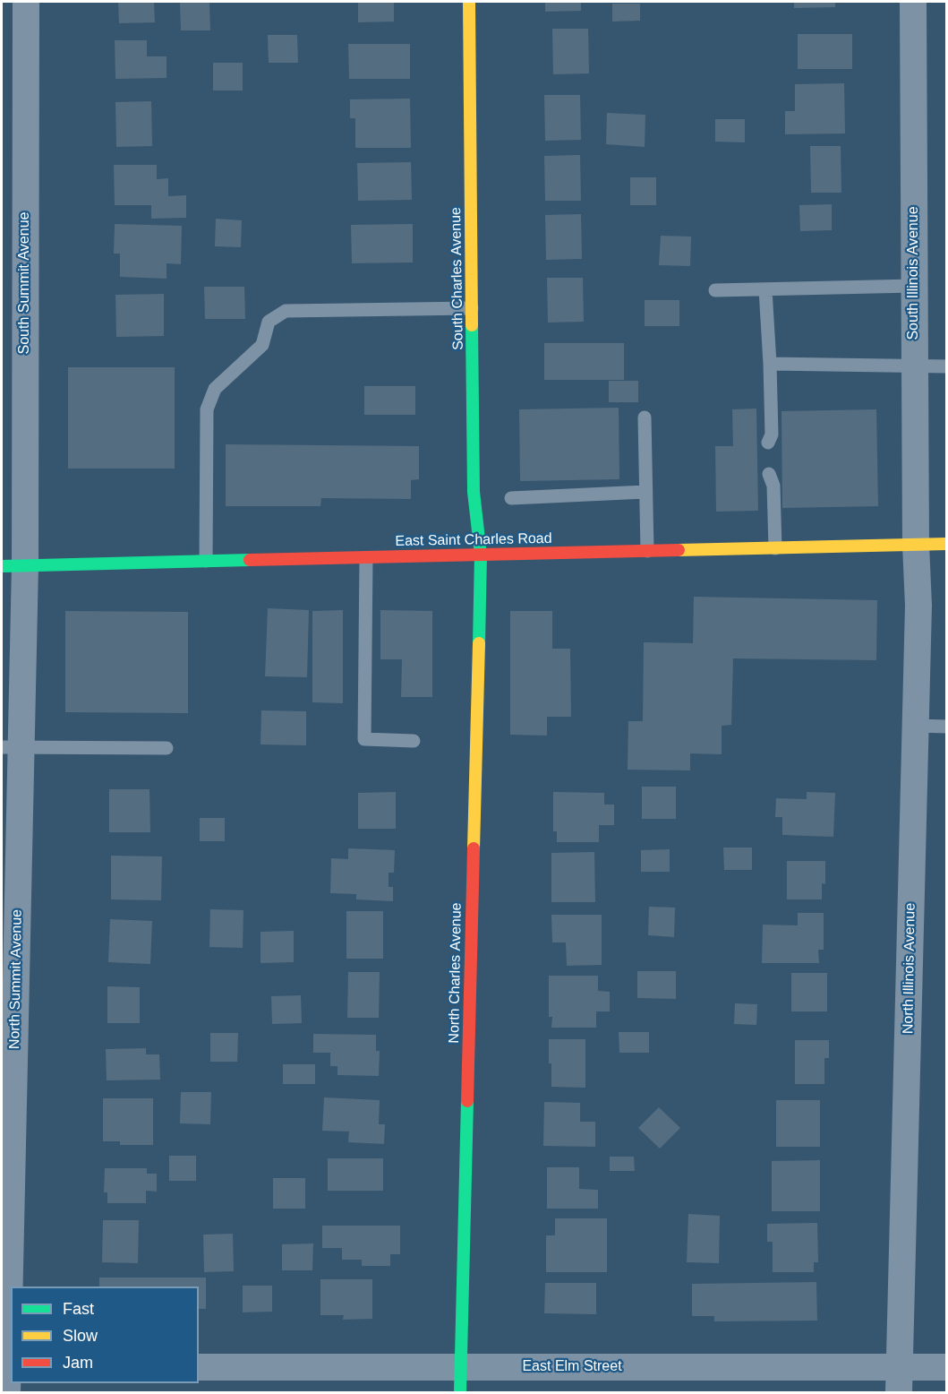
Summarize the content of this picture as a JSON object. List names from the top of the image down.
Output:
{
  "streets": {
    "street": [
      "South Illinois Avenue",
      "South Charles Avenue",
      "South Summit Avenue",
      "East Saint Charles Road",
      "North Illinois Avenue",
      "North Charles Avenue",
      "North Summit Avenue",
      "East Elm Street"
    ]
  },
  "crossings": [
    ["South Illinois Avenue", "East Saint Charles Road"],
    ["South Illinois Avenue", "North Illinois Avenue"],
    ["South Charles Avenue", "East Saint Charles Road"],
    ["South Charles Avenue", "North Charles Avenue"],
    ["South Summit Avenue", "East Saint Charles Road"],
    ["South Summit Avenue", "North Summit Avenue"],
    ["East Saint Charles Road", "North Illinois Avenue"],
    ["East Saint Charles Road", "North Charles Avenue"],
    ["East Saint Charles Road", "North Summit Avenue"],
    ["North Illinois Avenue", "East Elm Street"],
    ["North Charles Avenue", "East Elm Street"]
  ],
  "legend": ["Fast", "Slow", "Jam"]
}
